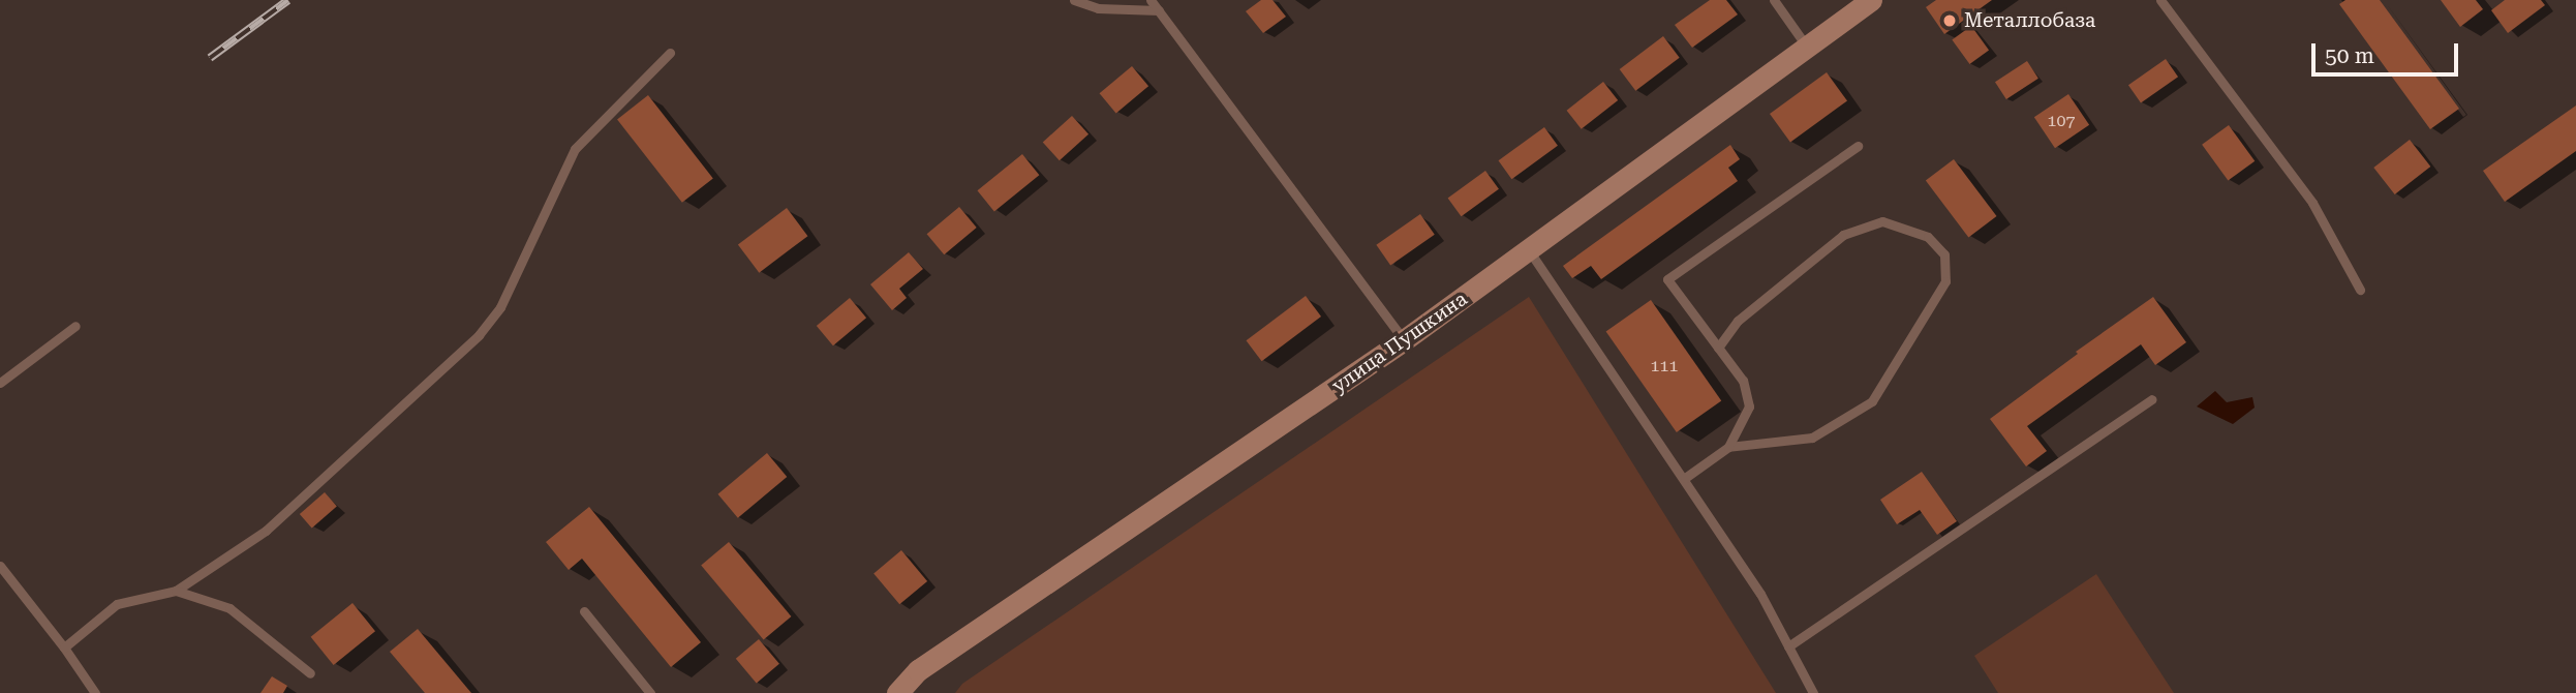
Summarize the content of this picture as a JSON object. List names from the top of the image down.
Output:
{
  "streets": {
    "main road": ["улица Пушкина"]
  },
  "places": ["Металлобаза"],
  "house_numbers": ["107", "111"],
  "scale_bar": "50 m"
}
